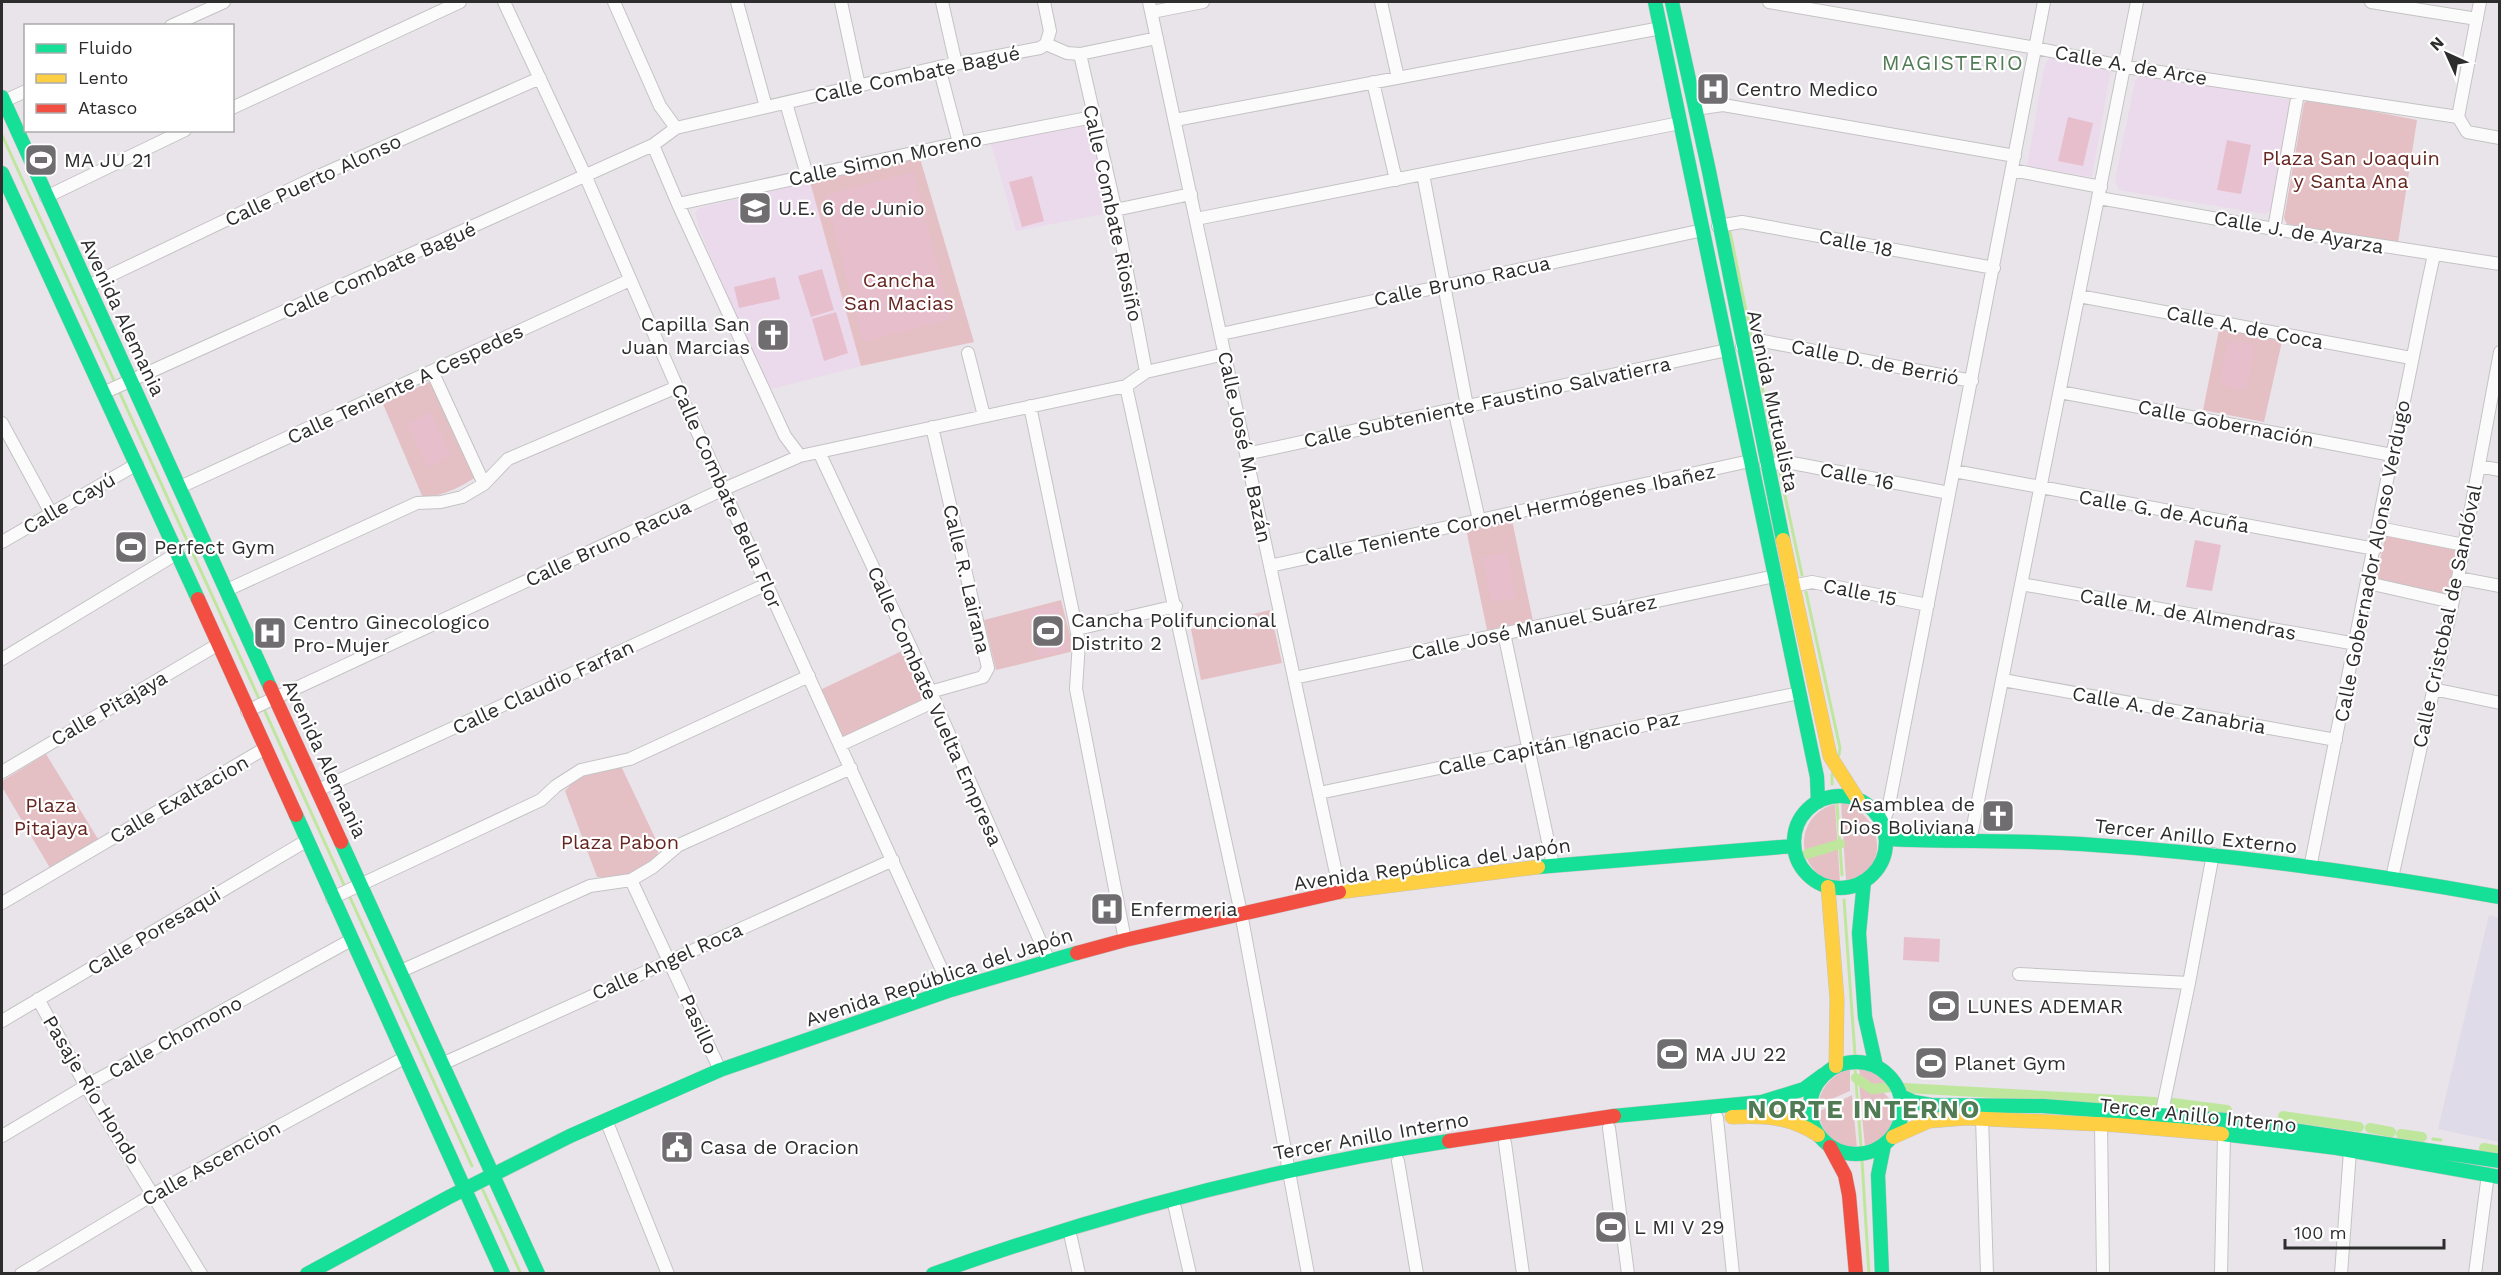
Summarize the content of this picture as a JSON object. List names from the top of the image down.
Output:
{
  "streets": {
    "main road": [
      "Avenida Alemania",
      "Avenida Mutualista",
      "Tercer Anillo Externo",
      "Avenida República del Japón",
      "Tercer Anillo Interno"
    ],
    "street": [
      "Calle A. de Arce",
      "Calle Combate Bagué",
      "Calle Simon Moreno",
      "Calle Puerto Alonso",
      "Calle Combate Riosiño",
      "Calle J. de Ayarza",
      "Calle 18",
      "Calle Bruno Racua",
      "Calle A. de Coca",
      "Calle D. de Berrió",
      "Calle Teniente A Cespedes",
      "Calle Subteniente Faustino Salvatierra",
      "Calle Gobernación",
      "Calle José M. Bazán",
      "Calle 16",
      "Calle Combate Bella Flor",
      "Calle Cayú",
      "Calle G. de Acuña",
      "Calle Teniente Coronel Hermógenes Ibañez",
      "Calle Gobernador Alonso Verdugo",
      "Calle R. Lairana",
      "Calle 15",
      "Calle M. de Almendras",
      "Calle Cristobal de Sandóval",
      "Calle José Manuel Suárez",
      "Calle Claudio Farfan",
      "Calle Combate Vuelta Empresa",
      "Calle Pitajaya",
      "Calle A. de Zanabria",
      "Calle Capitán Ignacio Paz",
      "Calle Exaltacion",
      "Calle Poresaqui",
      "Calle Angel Roca",
      "Pasillo",
      "Calle Chomono",
      "Pasaje Río Hondo",
      "Calle Ascencion"
    ]
  },
  "crossings": [
    ["Calle Combate Bagué", "Calle Combate Riosiño"],
    ["Calle Combate Bagué", "Avenida Alemania"],
    ["Calle Combate Bagué", "Calle José M. Bazán"],
    ["Calle Combate Bagué", "Calle Combate Bella Flor"],
    ["Calle Simon Moreno", "Calle Combate Riosiño"],
    ["Calle Puerto Alonso", "Avenida Alemania"],
    ["Calle Puerto Alonso", "Calle Combate Bella Flor"],
    ["Calle Combate Riosiño", "Calle Bruno Racua"],
    ["Calle J. de Ayarza", "Calle Gobernador Alonso Verdugo"],
    ["Calle 18", "Avenida Mutualista"],
    ["Calle Bruno Racua", "Avenida Alemania"],
    ["Calle Bruno Racua", "Avenida Mutualista"],
    ["Calle Bruno Racua", "Calle José M. Bazán"],
    ["Calle Bruno Racua", "Calle Combate Bella Flor"],
    ["Calle Bruno Racua", "Calle R. Lairana"],
    ["Calle Bruno Racua", "Calle Combate Vuelta Empresa"],
    ["Avenida Alemania", "Calle Teniente A Cespedes"],
    ["Avenida Alemania", "Calle Cayú"],
    ["Avenida Alemania", "Calle Claudio Farfan"],
    ["Avenida Alemania", "Calle Pitajaya"],
    ["Avenida Alemania", "Calle Exaltacion"],
    ["Avenida Alemania", "Avenida República del Japón"],
    ["Avenida Alemania", "Calle Poresaqui"],
    ["Avenida Alemania", "Calle Angel Roca"],
    ["Avenida Alemania", "Calle Chomono"],
    ["Avenida Alemania", "Calle Ascencion"],
    ["Calle A. de Coca", "Calle Gobernador Alonso Verdugo"],
    ["Calle D. de Berrió", "Avenida Mutualista"],
    ["Calle Teniente A Cespedes", "Calle Combate Bella Flor"],
    ["Avenida Mutualista", "Calle Subteniente Faustino Salvatierra"],
    ["Avenida Mutualista", "Calle 16"],
    ["Avenida Mutualista", "Calle Teniente Coronel Hermógenes Ibañez"],
    ["Avenida Mutualista", "Calle 15"],
    ["Avenida Mutualista", "Calle José Manuel Suárez"],
    ["Avenida Mutualista", "Calle Capitán Ignacio Paz"],
    ["Avenida Mutualista", "Tercer Anillo Externo"],
    ["Avenida Mutualista", "Avenida República del Japón"],
    ["Calle Subteniente Faustino Salvatierra", "Calle José M. Bazán"],
    ["Calle Gobernación", "Calle Gobernador Alonso Verdugo"],
    ["Calle José M. Bazán", "Calle Teniente Coronel Hermógenes Ibañez"],
    ["Calle José M. Bazán", "Calle José Manuel Suárez"],
    ["Calle José M. Bazán", "Calle Capitán Ignacio Paz"],
    ["Calle José M. Bazán", "Avenida República del Japón"],
    ["Calle Combate Bella Flor", "Calle R. Lairana"],
    ["Calle Combate Bella Flor", "Calle Claudio Farfan"],
    ["Calle Combate Bella Flor", "Avenida República del Japón"],
    ["Calle Combate Bella Flor", "Calle Angel Roca"],
    ["Calle G. de Acuña", "Calle Gobernador Alonso Verdugo"],
    ["Calle Gobernador Alonso Verdugo", "Calle M. de Almendras"],
    ["Calle Gobernador Alonso Verdugo", "Calle A. de Zanabria"],
    ["Calle Gobernador Alonso Verdugo", "Tercer Anillo Externo"],
    ["Calle R. Lairana", "Calle Combate Vuelta Empresa"],
    ["Calle Cristobal de Sandóval", "Tercer Anillo Externo"],
    ["Calle Combate Vuelta Empresa", "Avenida República del Japón"],
    ["Tercer Anillo Externo", "Avenida República del Japón"],
    ["Avenida República del Japón", "Pasillo"],
    ["Calle Poresaqui", "Pasaje Río Hondo"],
    ["Calle Angel Roca", "Pasillo"],
    ["Calle Chomono", "Pasaje Río Hondo"],
    ["Pasaje Río Hondo", "Calle Ascencion"]
  ],
  "districts": ["MAGISTERIO", "NORTE INTERNO"],
  "parks": [
    "Plaza San Joaquin y Santa Ana",
    "Cancha San Macias",
    "Plaza Pitajaya",
    "Plaza Pabon"
  ],
  "places": {
    "hospital": ["Centro Medico", "Centro Ginecologico Pro-Mujer", "Enfermeria"],
    "sports": [
      "MA JU 21",
      "Perfect Gym",
      "Cancha Polifuncional Distrito 2",
      "LUNES ADEMAR",
      "MA JU 22",
      "Planet Gym",
      "L MI V 29"
    ],
    "school or university": ["U.E. 6 de Junio"],
    "church": ["Capilla San Juan Marcias", "Asamblea de Dios Boliviana"],
    "public building": ["Casa de Oracion"]
  },
  "legend": ["Fluido", "Lento", "Atasco"],
  "scale_bar": "100 m",
  "north": "top left"
}
